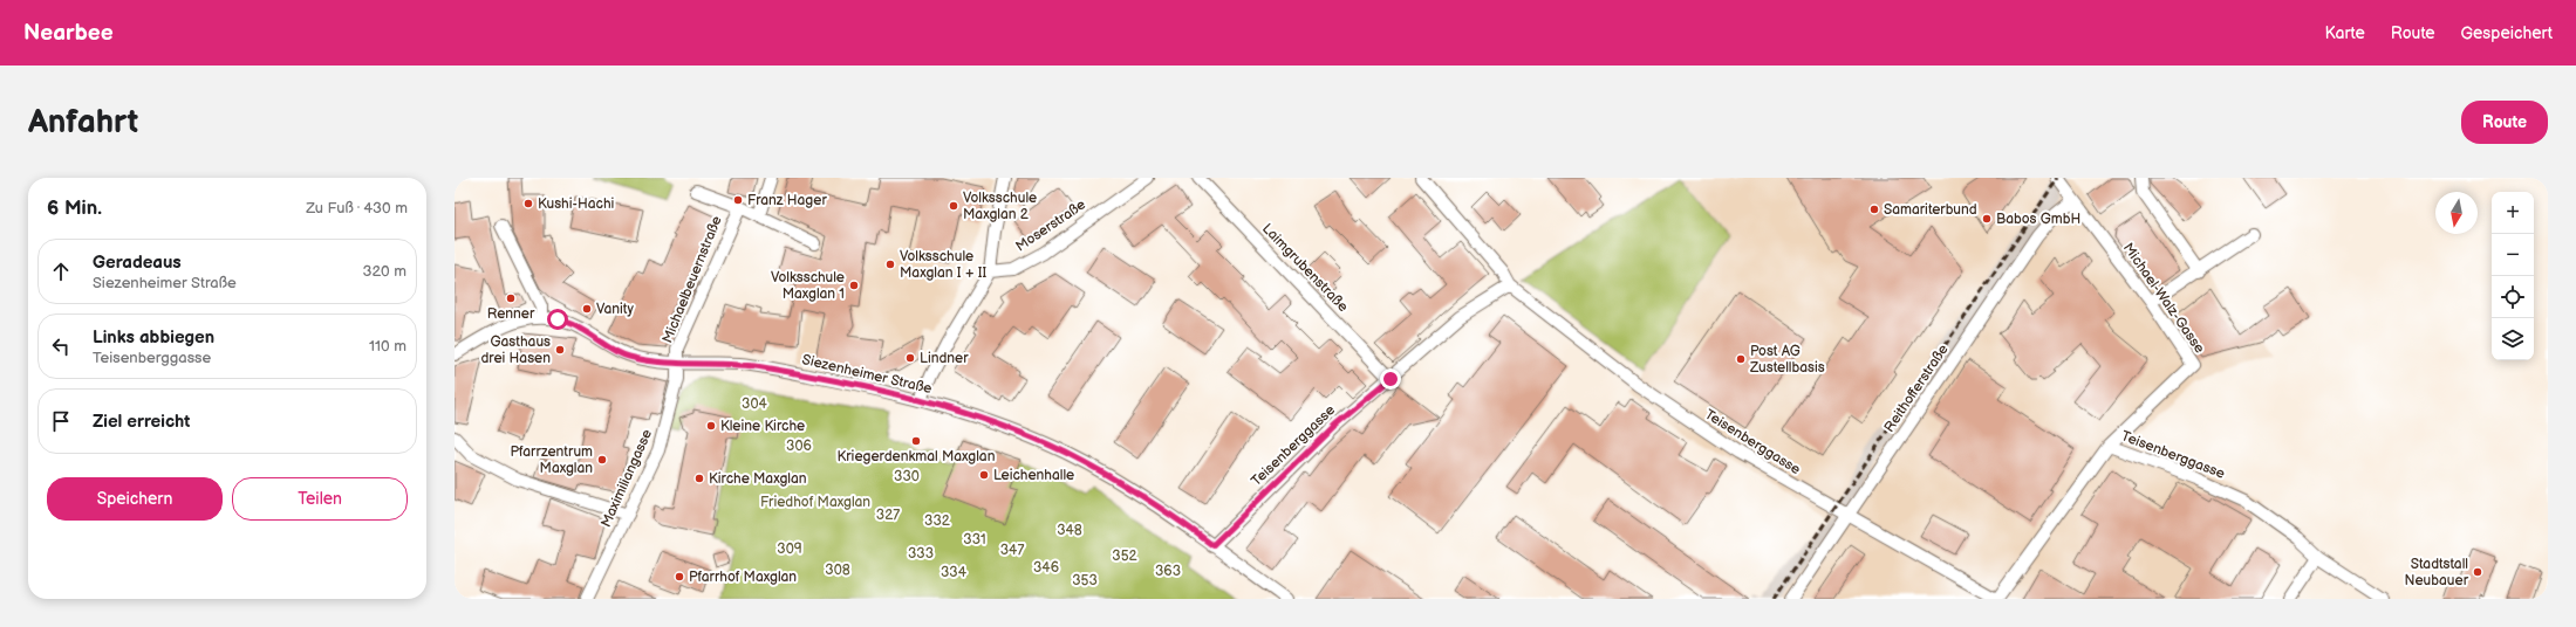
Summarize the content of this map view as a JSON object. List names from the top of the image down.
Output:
{
  "streets": {
    "street": [
      "Moserstraße",
      "Laimgrubenstraße",
      "Michaelbeuernstraße",
      "Michael-Walz-Gasse",
      "Siezenheimer Straße",
      "Reithofferstraße",
      "Teisenberggasse",
      "Maximiliangasse"
    ]
  },
  "crossings": [
    ["Laimgrubenstraße", "Teisenberggasse"],
    ["Michaelbeuernstraße", "Siezenheimer Straße"],
    ["Michaelbeuernstraße", "Maximiliangasse"],
    ["Michael-Walz-Gasse", "Reithofferstraße"],
    ["Michael-Walz-Gasse", "Teisenberggasse"],
    ["Siezenheimer Straße", "Teisenberggasse"],
    ["Siezenheimer Straße", "Maximiliangasse"],
    ["Reithofferstraße", "Teisenberggasse"]
  ],
  "parks": [
    "304",
    "306",
    "330",
    "Friedhof Maxglan",
    "327",
    "332",
    "348",
    "331",
    "309",
    "347",
    "333",
    "352",
    "346",
    "308",
    "363",
    "334",
    "353"
  ],
  "places": [
    "Franz Hager",
    "Kushi-Hachi",
    "Volksschule Maxglan 2",
    "Samariterbund",
    "Babos GmbH",
    "Volksschule Maxglan I + II",
    "Volksschule Maxglan 1",
    "Renner",
    "Vanity",
    "Gasthaus drei Hasen",
    "Lindner",
    "Post AG Zustellbasis",
    "Kleine Kirche",
    "Kriegerdenkmal Maxglan",
    "Pfarrzentrum Maxglan",
    "Leichenhalle",
    "Kirche Maxglan",
    "Stadtstall Neubauer",
    "Pfarrhof Maxglan"
  ],
  "north": "bottom",
  "page": {
    "header": "Nearbee",
    "nav": ["Karte", "Route", "Gespeichert"],
    "buttons": [
      "Route",
      ["Speichern", "Teilen"]
    ],
    "title": "Anfahrt",
    "heading": ["6 Min.", "Zu Fuß · 430 m"],
    "map_buttons": ["+", "−"],
    "list": [
      ["Geradeaus", "Siezenheimer Straße", "320 m"],
      ["Links abbiegen", "Teisenberggasse", "110 m"],
      "Ziel erreicht"
    ]
  }
}
